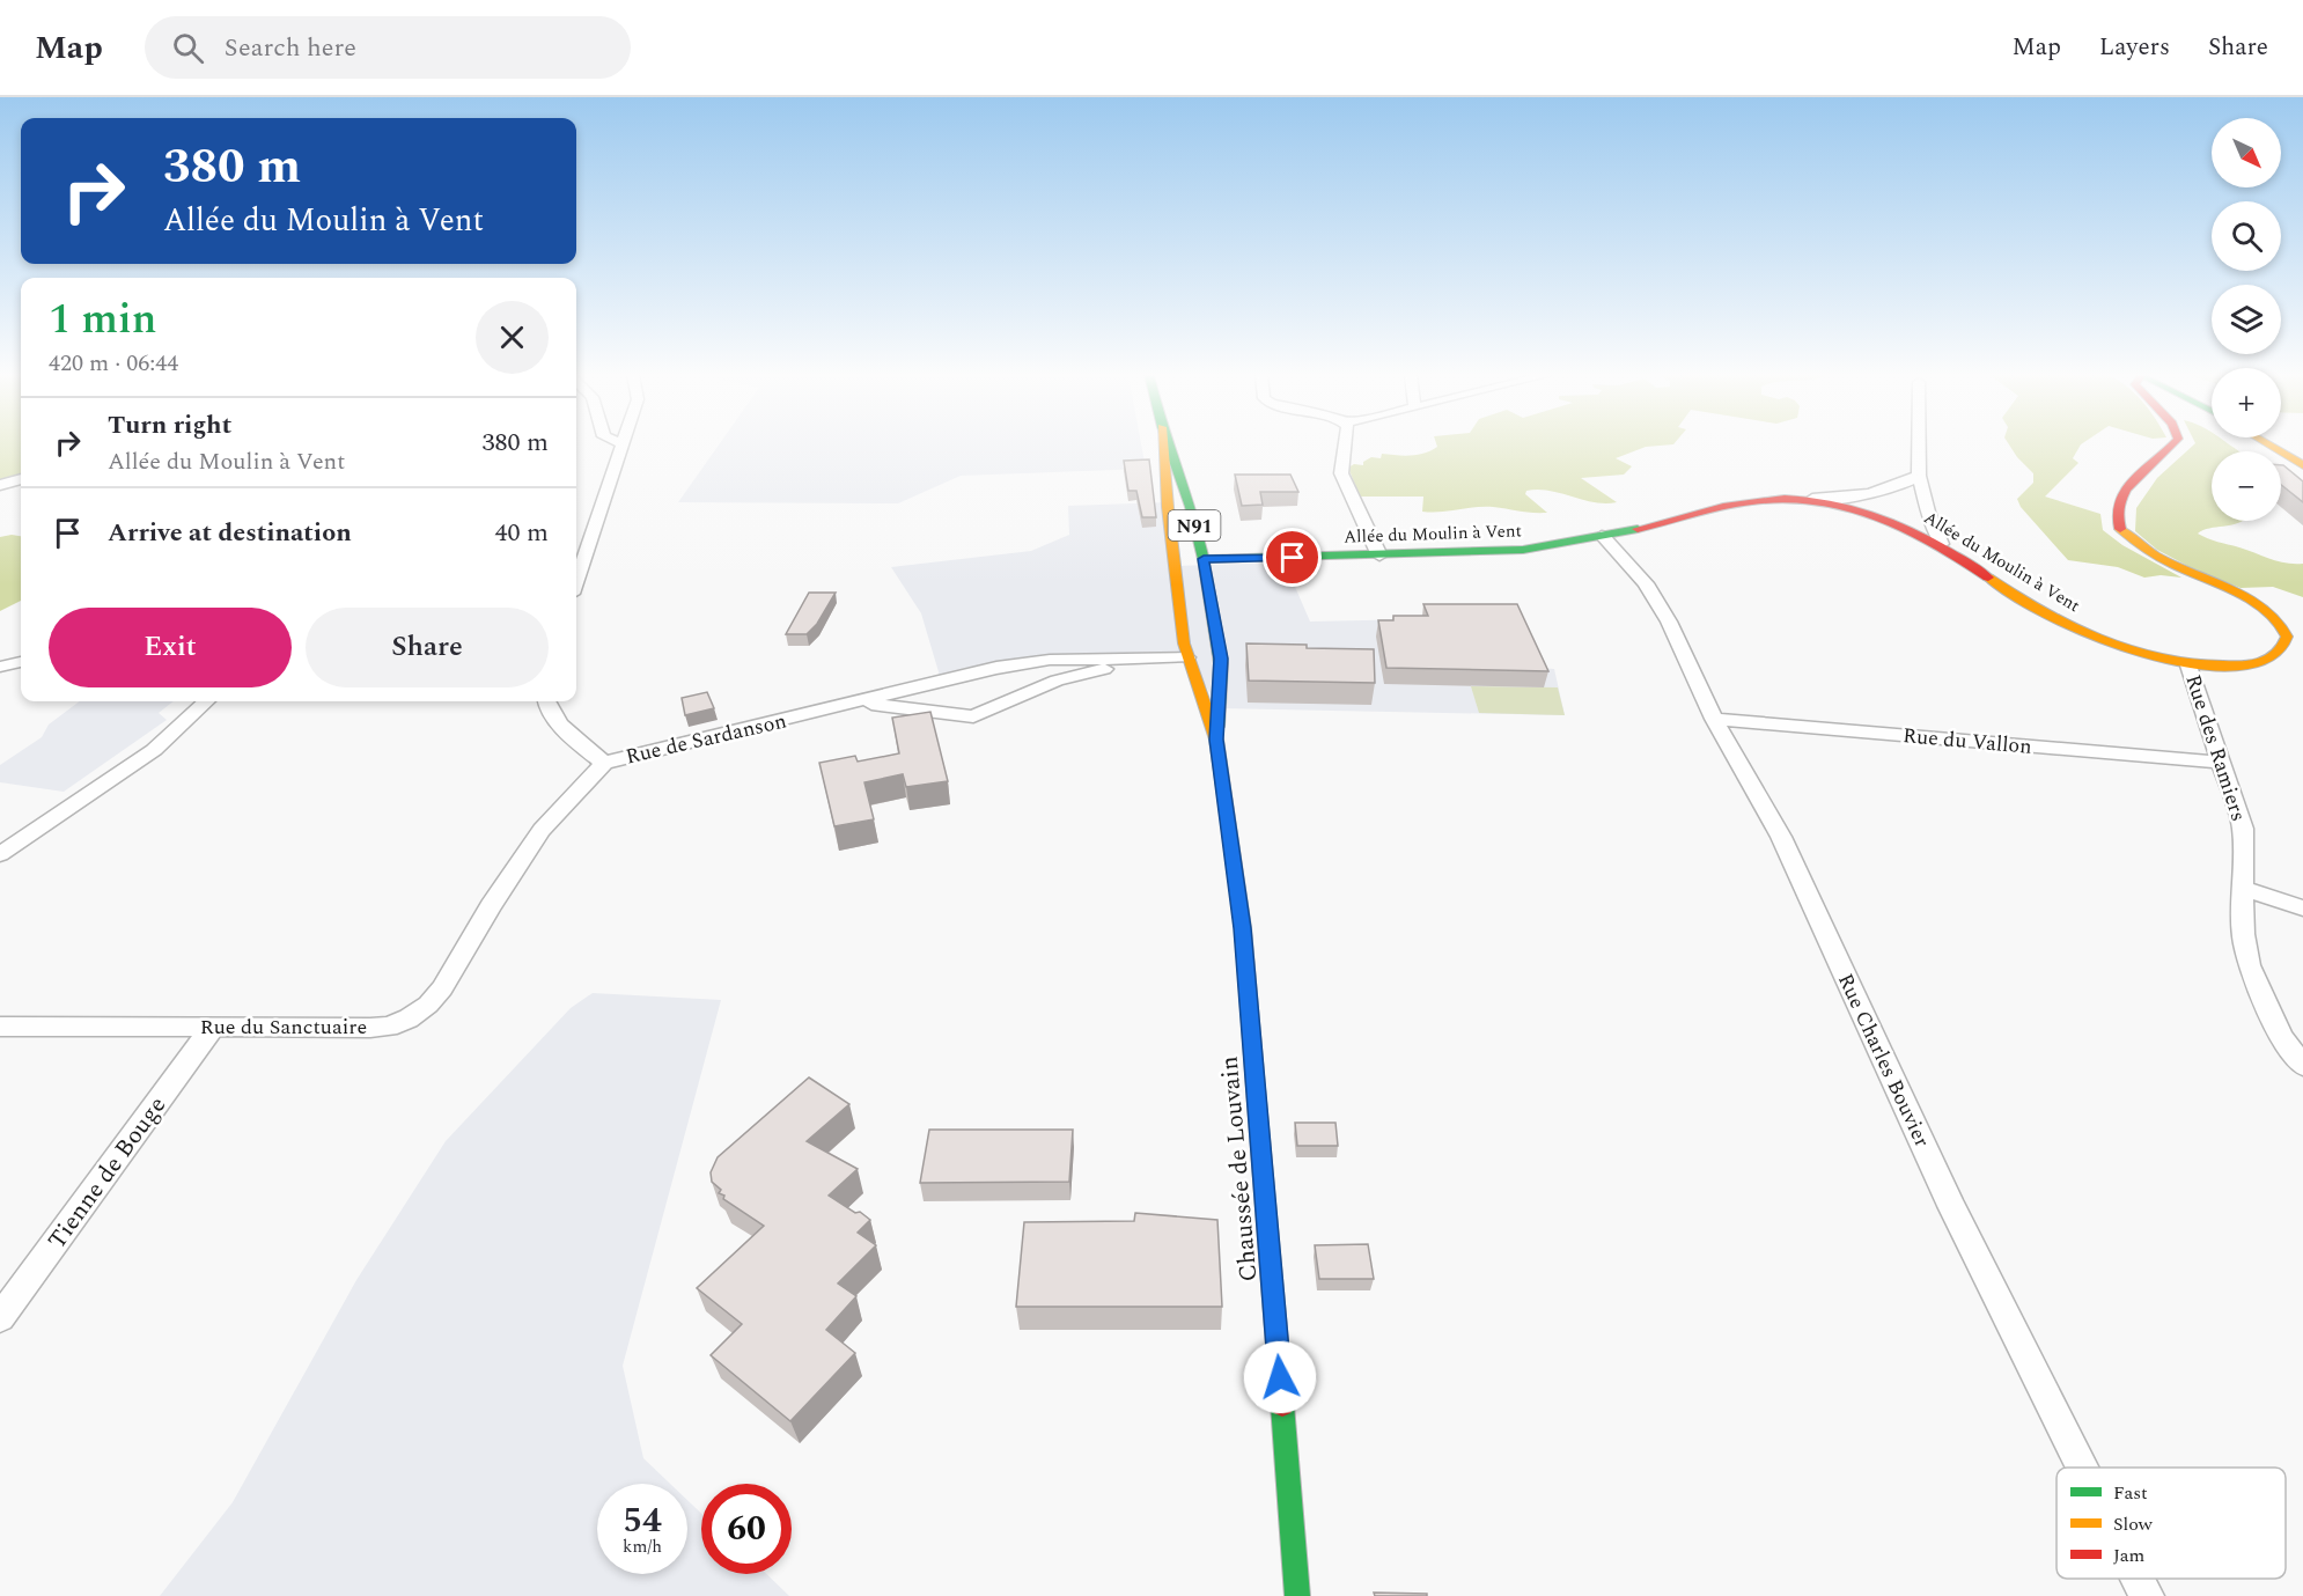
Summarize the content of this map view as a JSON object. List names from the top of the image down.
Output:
{
  "streets": {
    "street": [
      "N91",
      "Allée du Moulin à Vent",
      "Rue de Sardanson",
      "Rue du Vallon",
      "Rue des Ramiers",
      "Rue du Sanctuaire",
      "Rue Charles Bouvier",
      "Chaussée de Louvain",
      "Tienne de Bouge"
    ]
  },
  "crossings": [
    ["Allée du Moulin à Vent", "Rue des Ramiers"],
    ["Allée du Moulin à Vent", "Rue Charles Bouvier"],
    ["Allée du Moulin à Vent", "Chaussée de Louvain"],
    ["Rue de Sardanson", "Rue du Sanctuaire"],
    ["Rue de Sardanson", "Chaussée de Louvain"],
    ["Rue du Vallon", "Rue des Ramiers"],
    ["Rue du Vallon", "Rue Charles Bouvier"],
    ["Rue du Sanctuaire", "Tienne de Bouge"]
  ],
  "legend": ["Fast", "Slow", "Jam"],
  "north": "bottom right",
  "page": {
    "header": "Map",
    "search": "Search here",
    "nav": ["Map", "Layers", "Share"],
    "map_buttons": ["+", "−"],
    "turn": ["380 m", "Allée du Moulin à Vent"],
    "heading": ["1 min", "420 m · 06:44"],
    "list": [
      {
        "name": "Turn right",
        "note": "Allée du Moulin à Vent",
        "value": "380 m"
      },
      {
        "name": "Arrive at destination",
        "value": "40 m"
      }
    ],
    "buttons": ["Exit", "Share"],
    "speed": "54 km/h",
    "limit": "60"
  }
}
